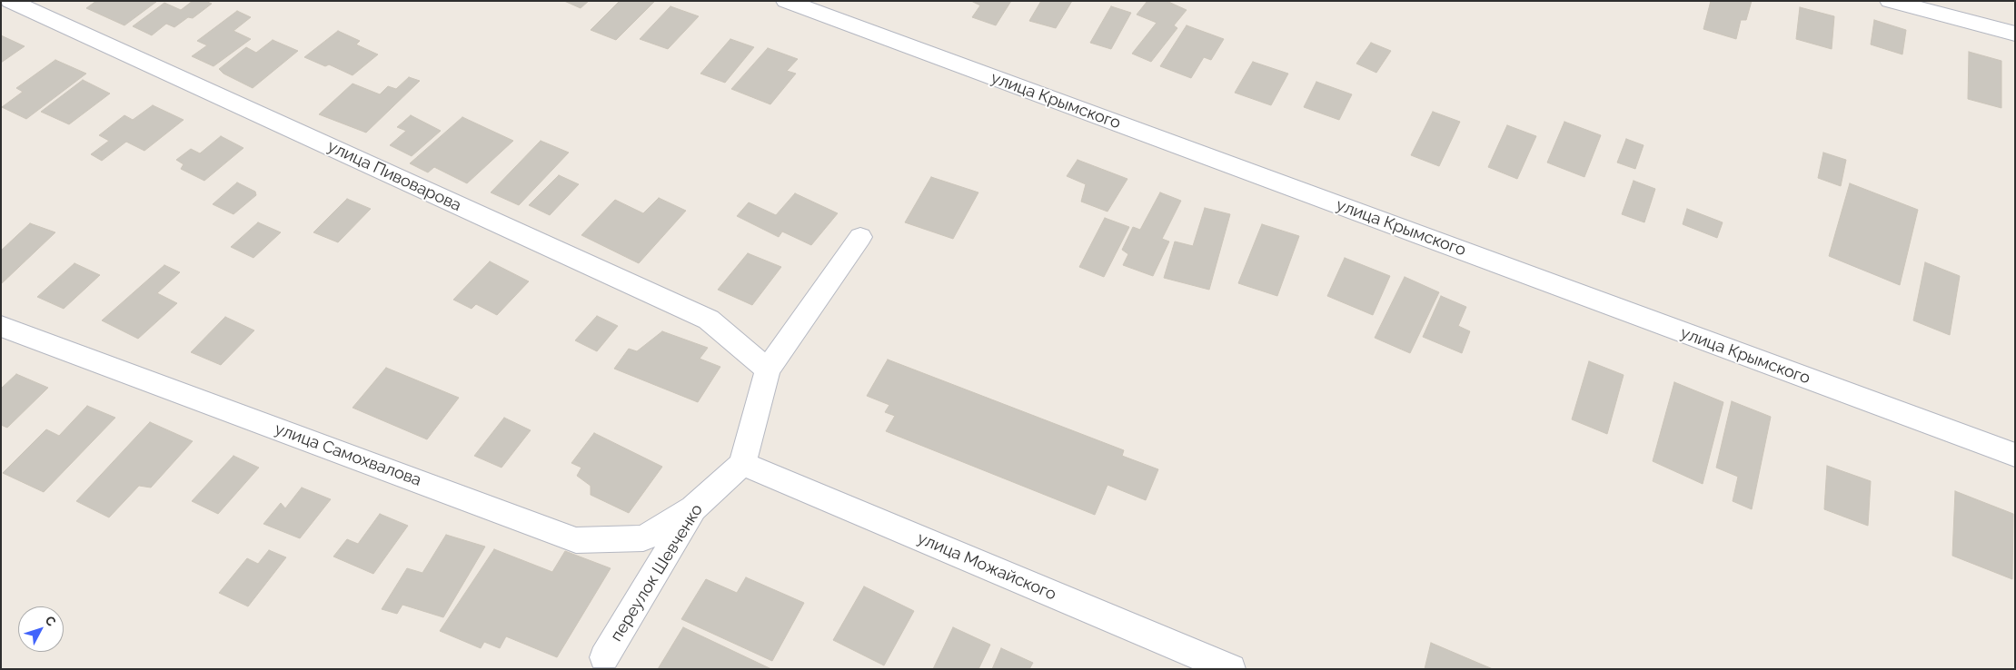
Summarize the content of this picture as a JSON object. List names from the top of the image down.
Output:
{
  "streets": {
    "street": [
      "улица Крымского",
      "улица Пивоварова",
      "улица Самохвалова",
      "улица Можайского",
      "переулок Шевченко"
    ]
  },
  "crossings": [
    ["улица Самохвалова", "переулок Шевченко"],
    ["улица Можайского", "переулок Шевченко"]
  ],
  "north": "top right"
}
